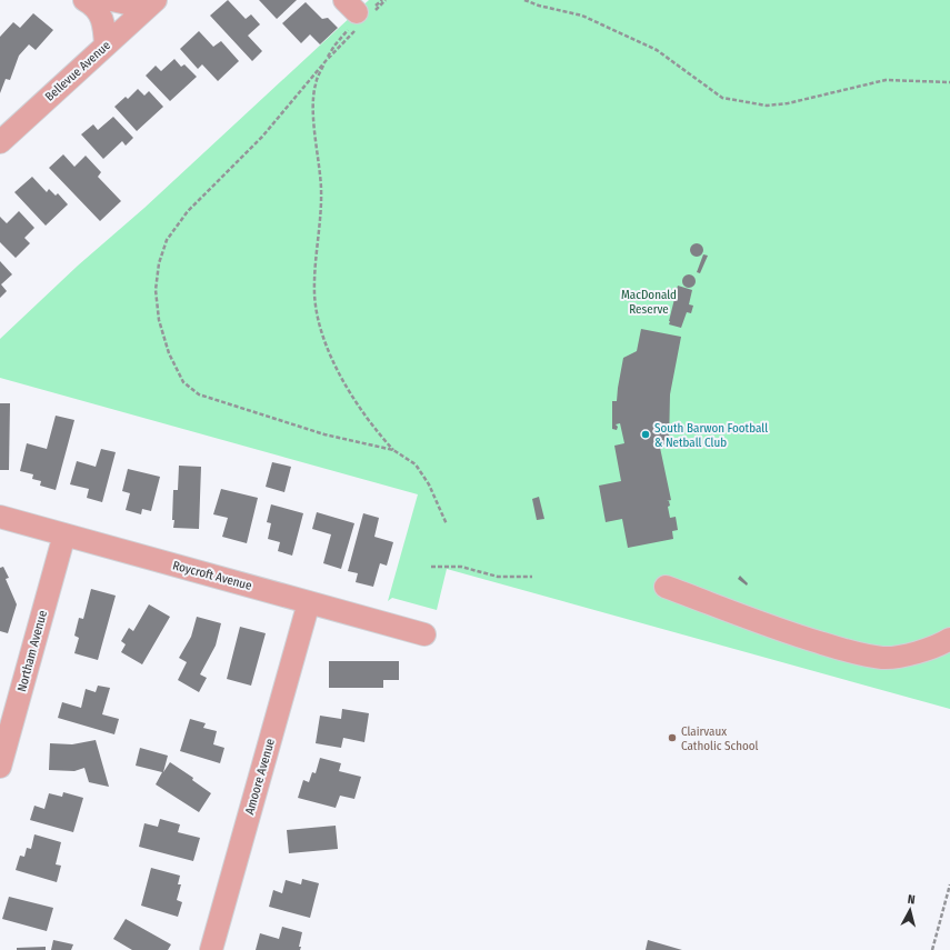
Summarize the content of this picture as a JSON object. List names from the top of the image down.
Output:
{
  "streets": {
    "street": [
      "Bellevue Avenue",
      "Roycroft Avenue",
      "Northam Avenue",
      "Amoore Avenue"
    ]
  },
  "crossings": [
    ["Roycroft Avenue", "Northam Avenue"],
    ["Roycroft Avenue", "Amoore Avenue"]
  ],
  "parks": ["MacDonald Reserve"],
  "places": ["South Barwon Football & Netball Club", "Clairvaux Catholic School"],
  "north": "top"
}
